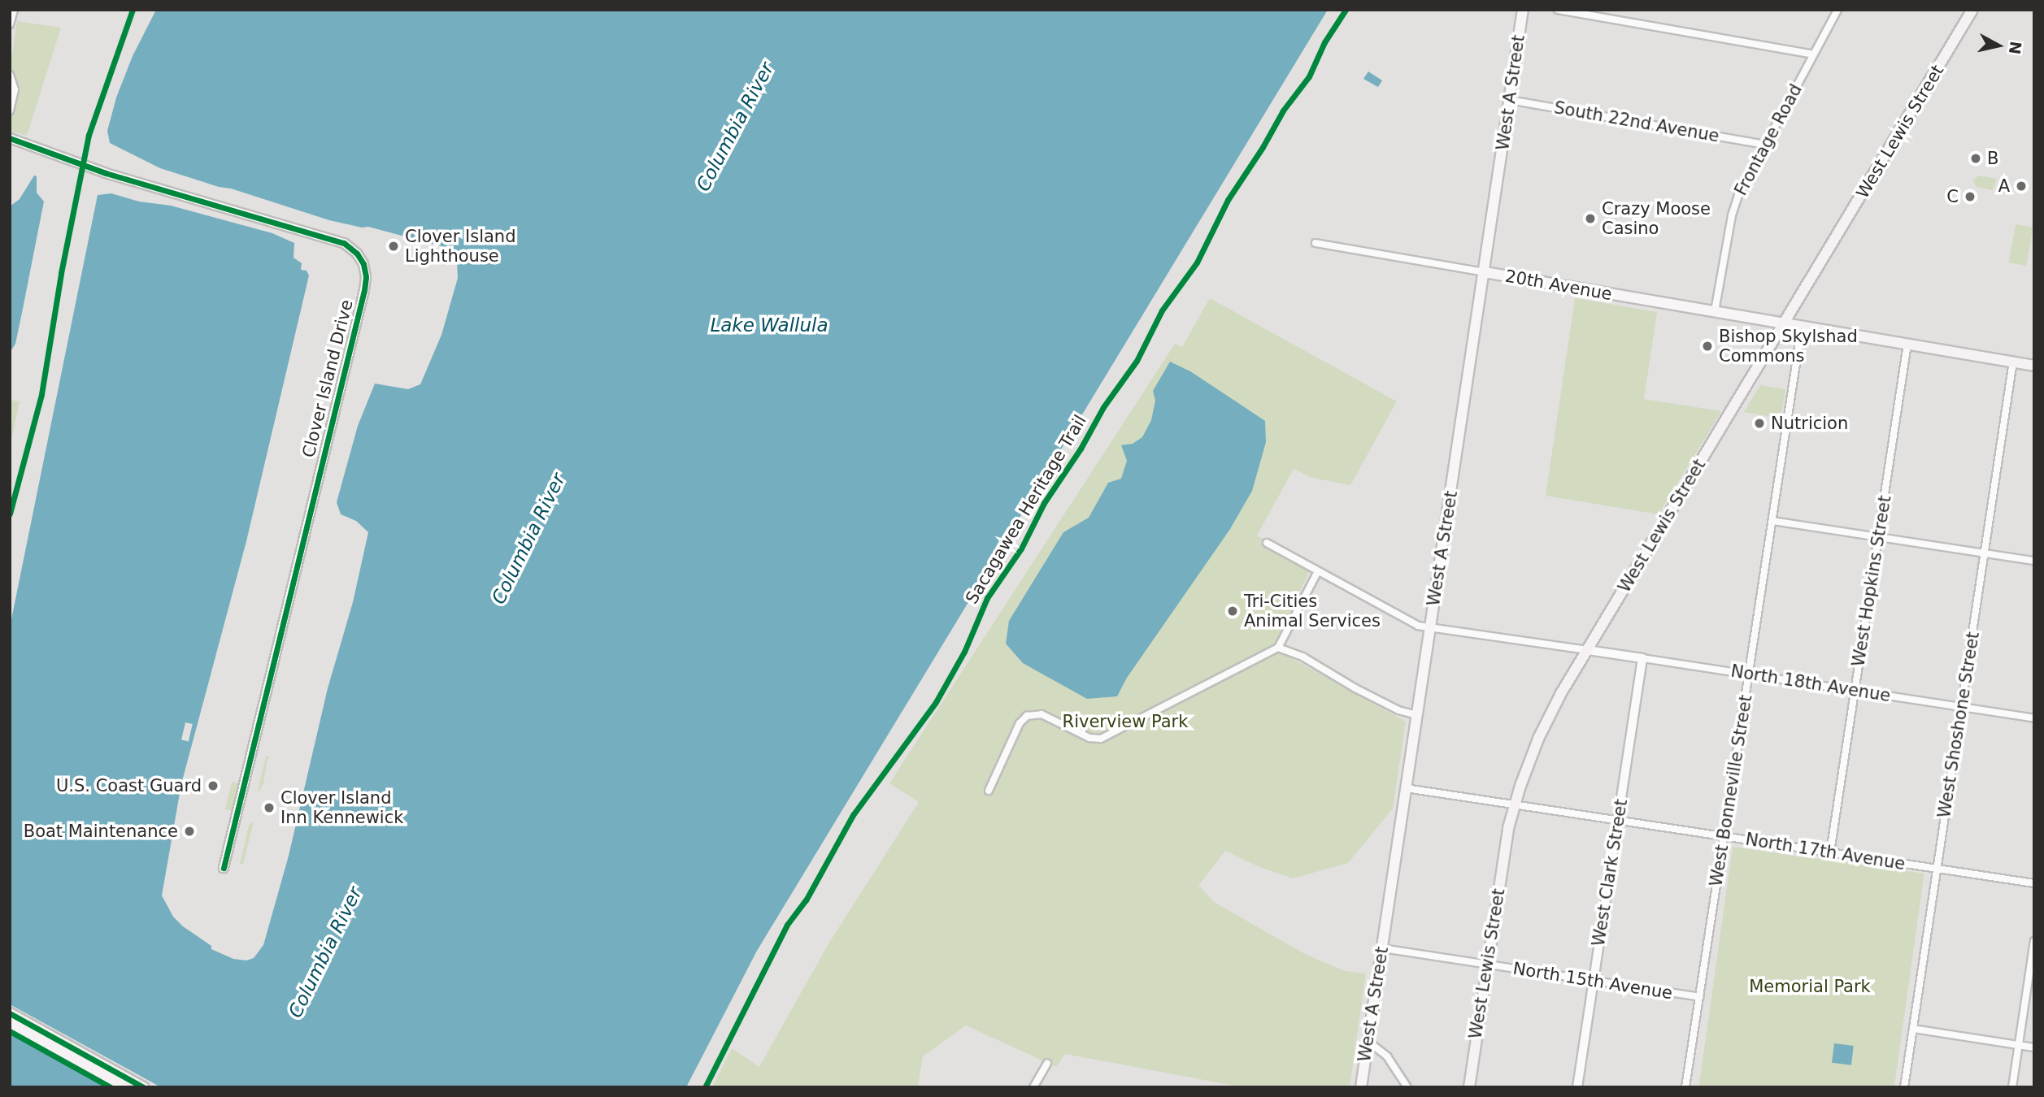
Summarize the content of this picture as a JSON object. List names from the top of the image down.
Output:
{
  "streets": {
    "main road": ["West A Street", "West Lewis Street", "20th Avenue"],
    "street": [
      "South 22nd Avenue",
      "Frontage Road",
      "Clover Island Drive",
      "West Hopkins Street",
      "North 18th Avenue",
      "West Shoshone Street",
      "West Bonneville Street",
      "North 17th Avenue",
      "West Clark Street",
      "North 15th Avenue"
    ],
    "cycle path": ["Sacagawea Heritage Trail"]
  },
  "crossings": [
    ["West A Street", "South 22nd Avenue"],
    ["West A Street", "20th Avenue"],
    ["West A Street", "North 17th Avenue"],
    ["West A Street", "North 15th Avenue"],
    ["South 22nd Avenue", "Frontage Road"],
    ["West Lewis Street", "20th Avenue"],
    ["West Lewis Street", "North 18th Avenue"],
    ["West Lewis Street", "North 17th Avenue"],
    ["West Lewis Street", "North 15th Avenue"],
    ["Frontage Road", "20th Avenue"],
    ["20th Avenue", "West Hopkins Street"],
    ["20th Avenue", "West Shoshone Street"],
    ["20th Avenue", "West Bonneville Street"],
    ["West Hopkins Street", "North 18th Avenue"],
    ["West Hopkins Street", "North 17th Avenue"],
    ["North 18th Avenue", "West Shoshone Street"],
    ["North 18th Avenue", "West Bonneville Street"],
    ["North 18th Avenue", "West Clark Street"],
    ["West Shoshone Street", "North 17th Avenue"],
    ["West Bonneville Street", "North 17th Avenue"],
    ["West Bonneville Street", "North 15th Avenue"],
    ["North 17th Avenue", "West Clark Street"],
    ["West Clark Street", "North 15th Avenue"]
  ],
  "water": ["Columbia River", "Lake Wallula"],
  "parks": ["Riverview Park", "Memorial Park"],
  "places": [
    "B",
    "A",
    "C",
    "Crazy Moose Casino",
    "Clover Island Lighthouse",
    "Bishop Skylshad Commons",
    "Nutricion",
    "Tri-Cities Animal Services",
    "U.S. Coast Guard",
    "Clover Island Inn Kennewick",
    "Boat Maintenance"
  ],
  "north": "right"
}
